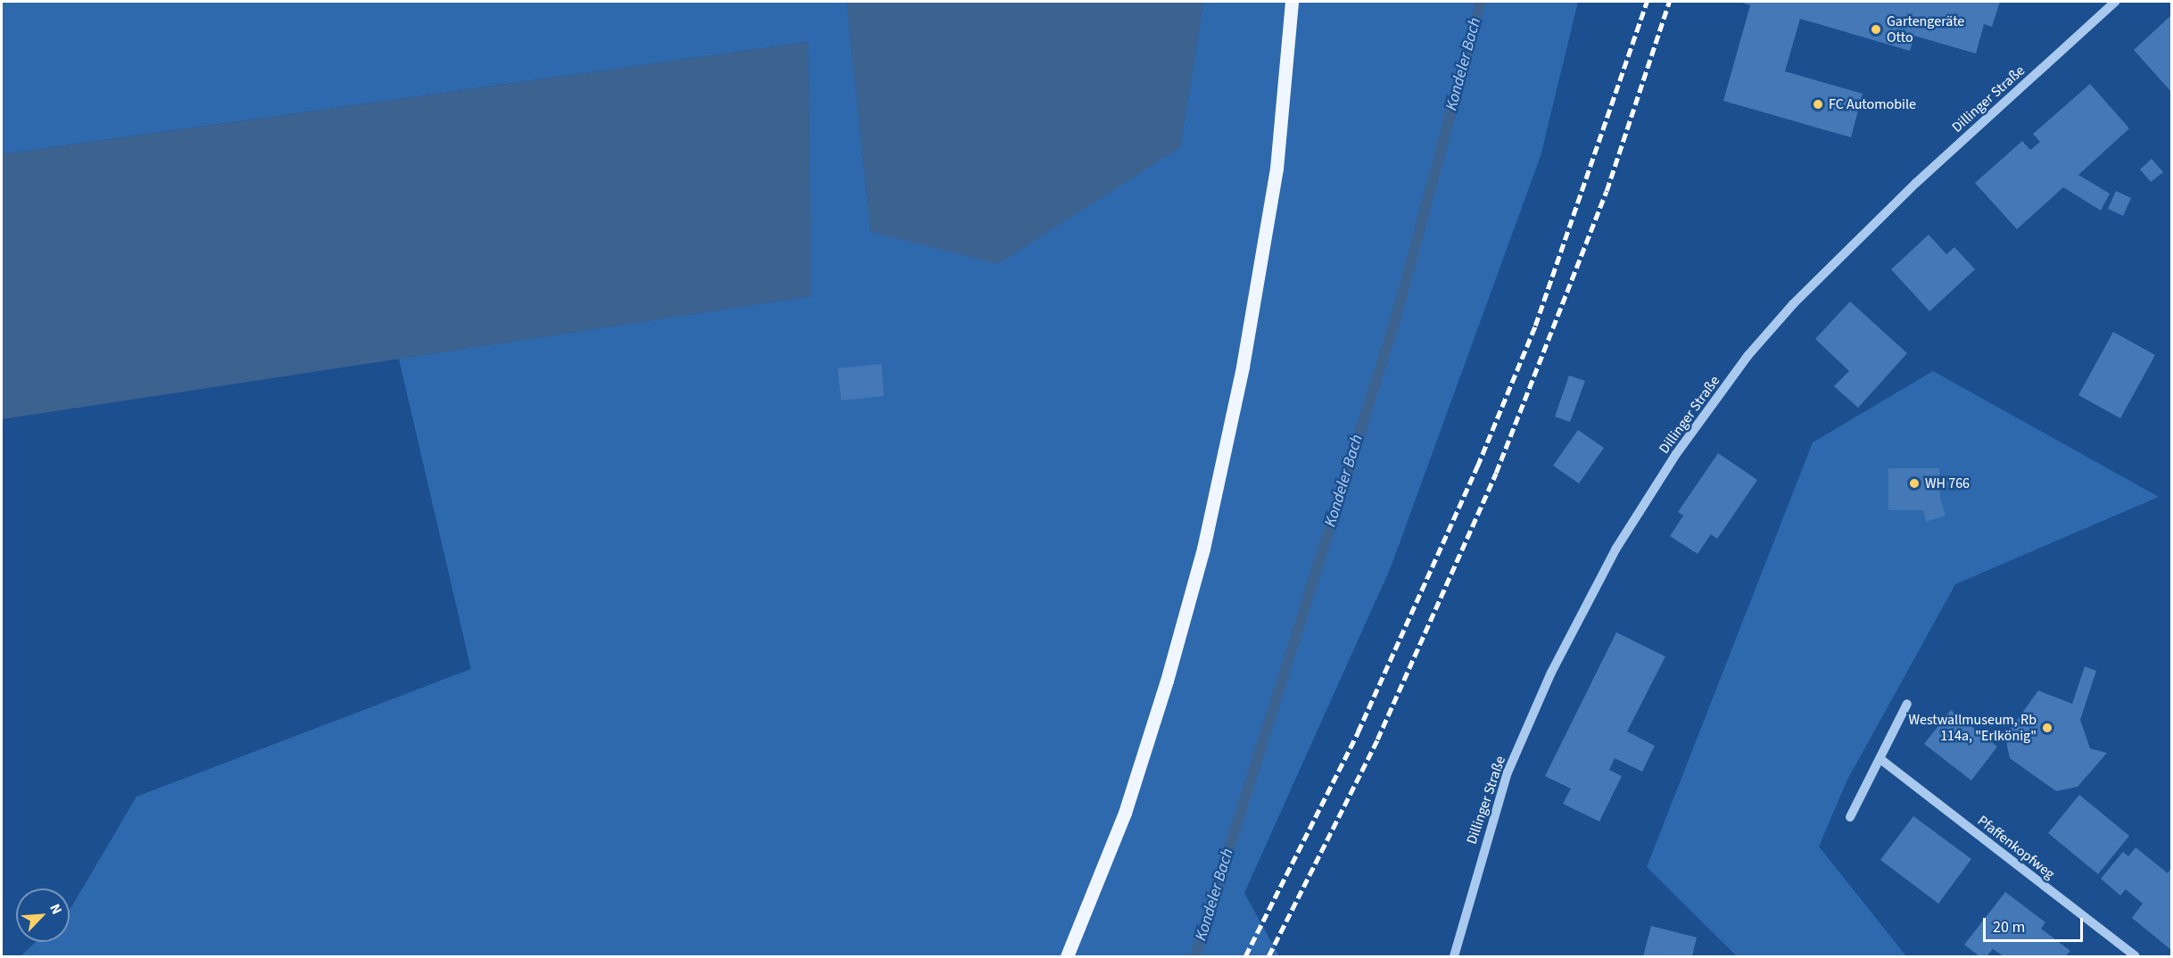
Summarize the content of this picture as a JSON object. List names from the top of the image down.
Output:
{
  "streets": {
    "street": ["Dillinger Straße", "Pfaffenkopfweg"]
  },
  "water": ["Kondeler Bach"],
  "places": [
    "Gartengeräte Otto",
    "FC Automobile",
    "WH 766",
    "Westwallmuseum, Rb 114a, \"Erlkönig\""
  ],
  "scale_bar": "20 m",
  "north": "top right"
}
